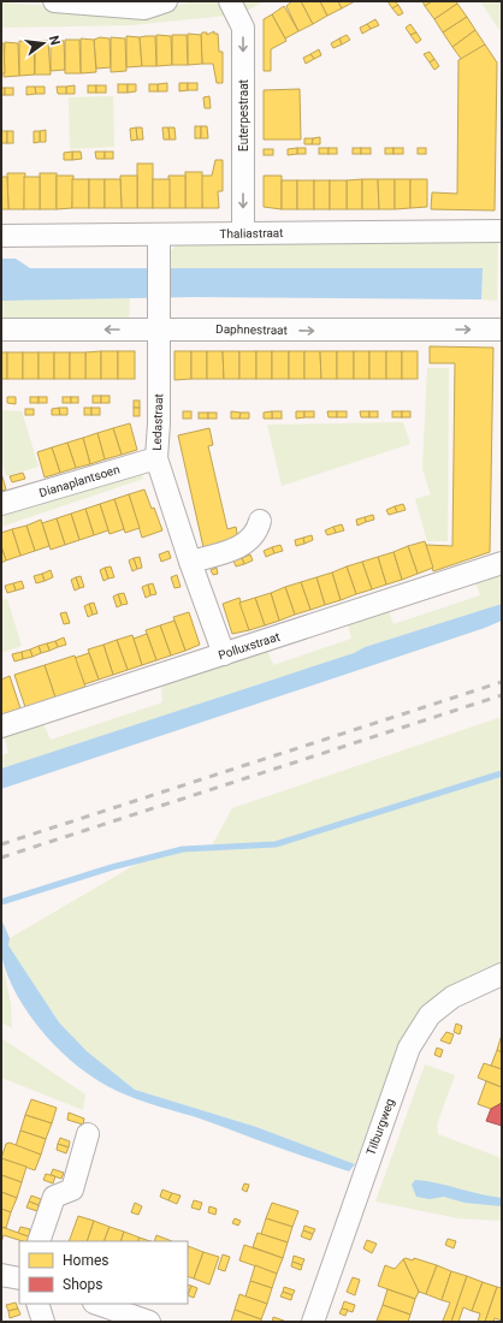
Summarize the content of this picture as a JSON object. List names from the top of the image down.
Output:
{
  "streets": {
    "street": [
      "Euterpestraat",
      "Thaliastraat",
      "Daphnestraat",
      "Ledastraat",
      "Dianaplantsoen",
      "Polluxstraat",
      "Tilburgweg"
    ]
  },
  "crossings": [
    ["Euterpestraat", "Thaliastraat"],
    ["Thaliastraat", "Ledastraat"],
    ["Daphnestraat", "Ledastraat"],
    ["Ledastraat", "Dianaplantsoen"],
    ["Ledastraat", "Polluxstraat"]
  ],
  "one_way": ["Euterpestraat"],
  "legend": ["Homes", "Shops"],
  "north": "right"
}
